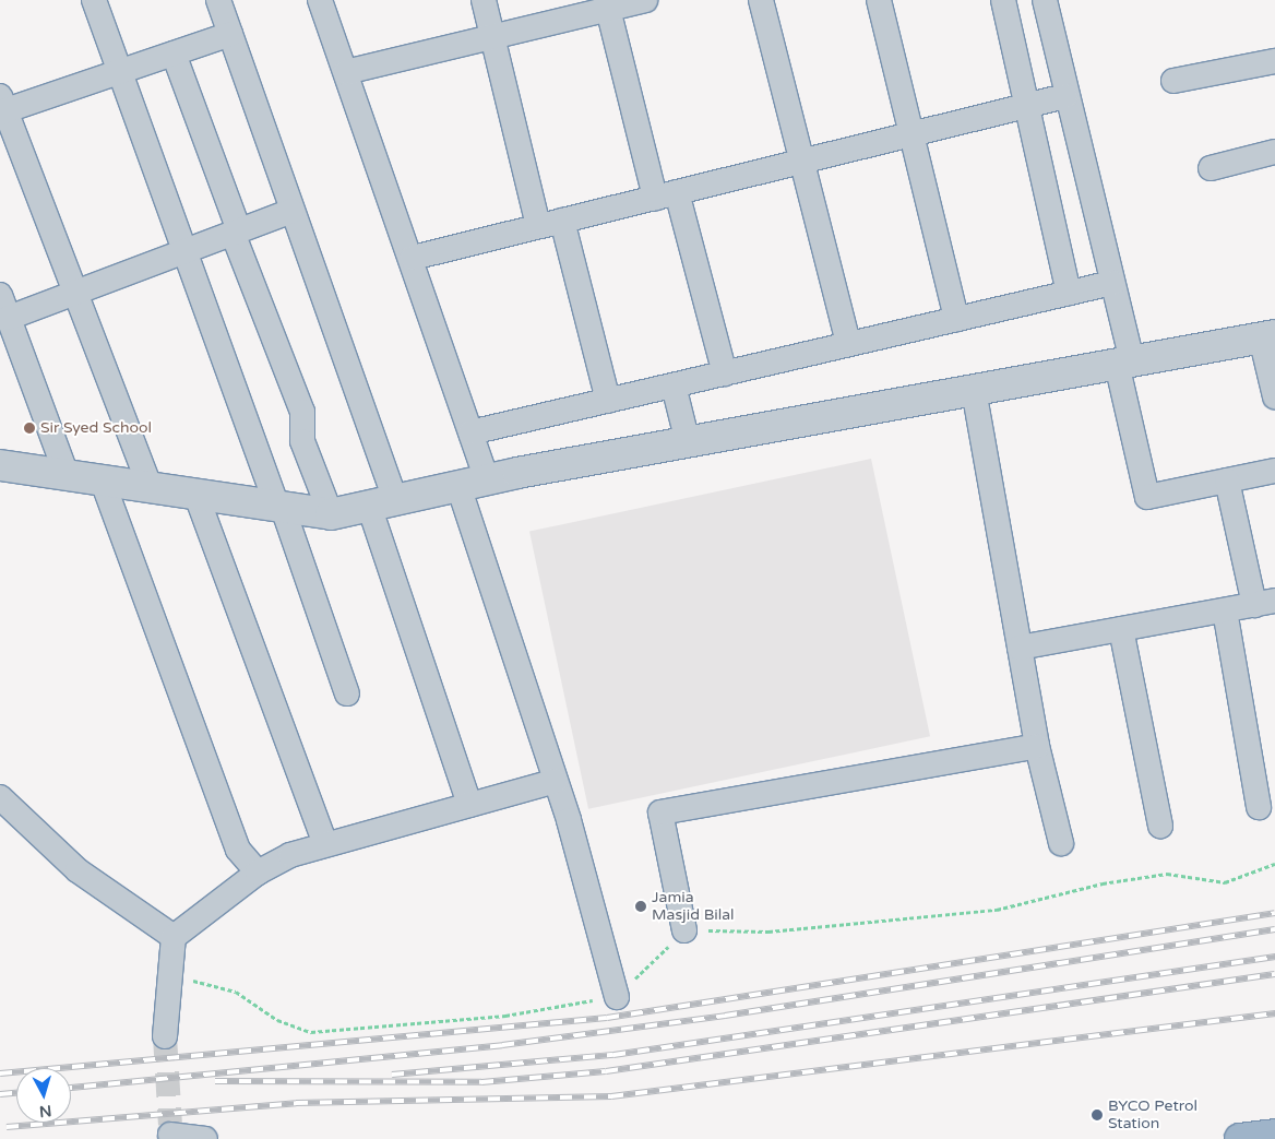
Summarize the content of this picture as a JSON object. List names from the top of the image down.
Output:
{
  "places": ["Sir Syed School", "Jamia Masjid Bilal", "BYCO Petrol Station"],
  "north": "bottom"
}
